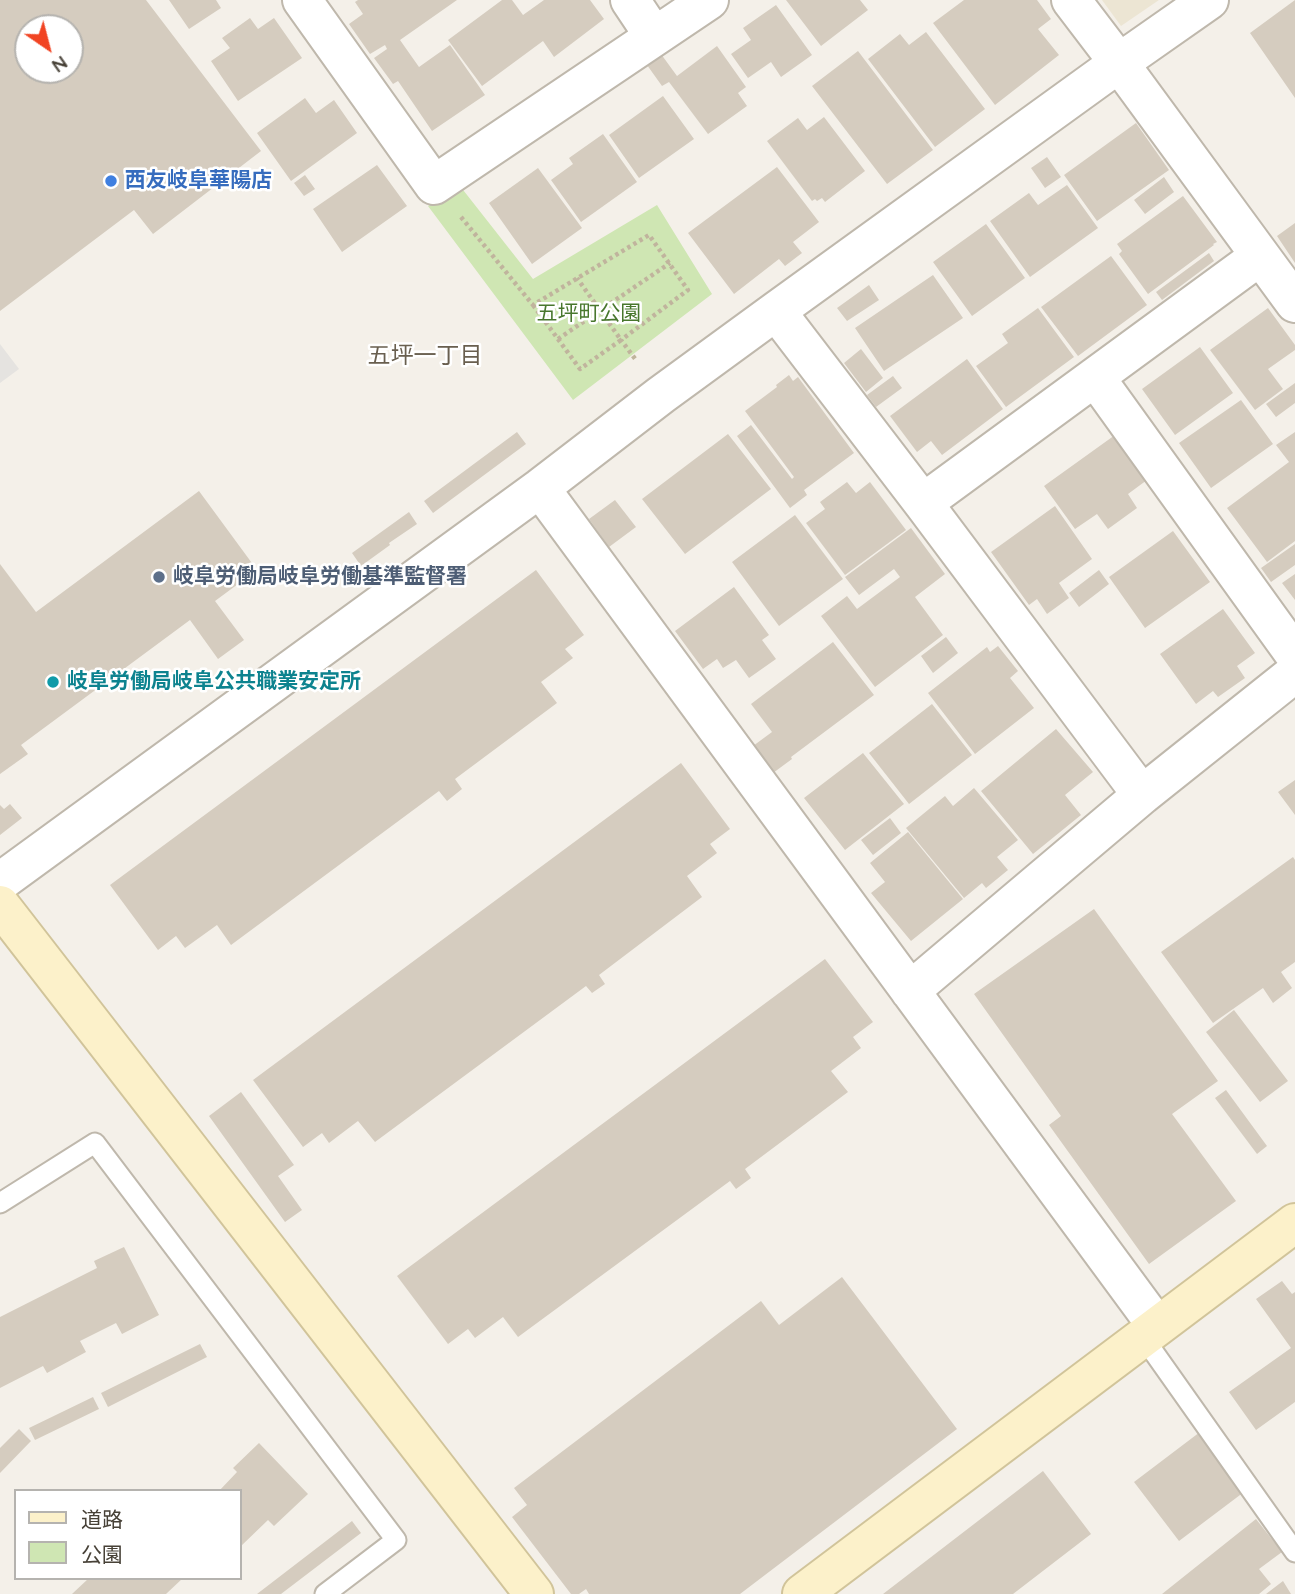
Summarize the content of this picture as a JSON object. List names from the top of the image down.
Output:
{
  "districts": ["五坪一丁目"],
  "parks": ["五坪町公園"],
  "places": ["西友岐阜華陽店", "岐阜労働局岐阜労働基準監督署", "岐阜労働局岐阜公共職業安定所"],
  "legend": ["道路", "公園"],
  "north": "bottom right"
}
